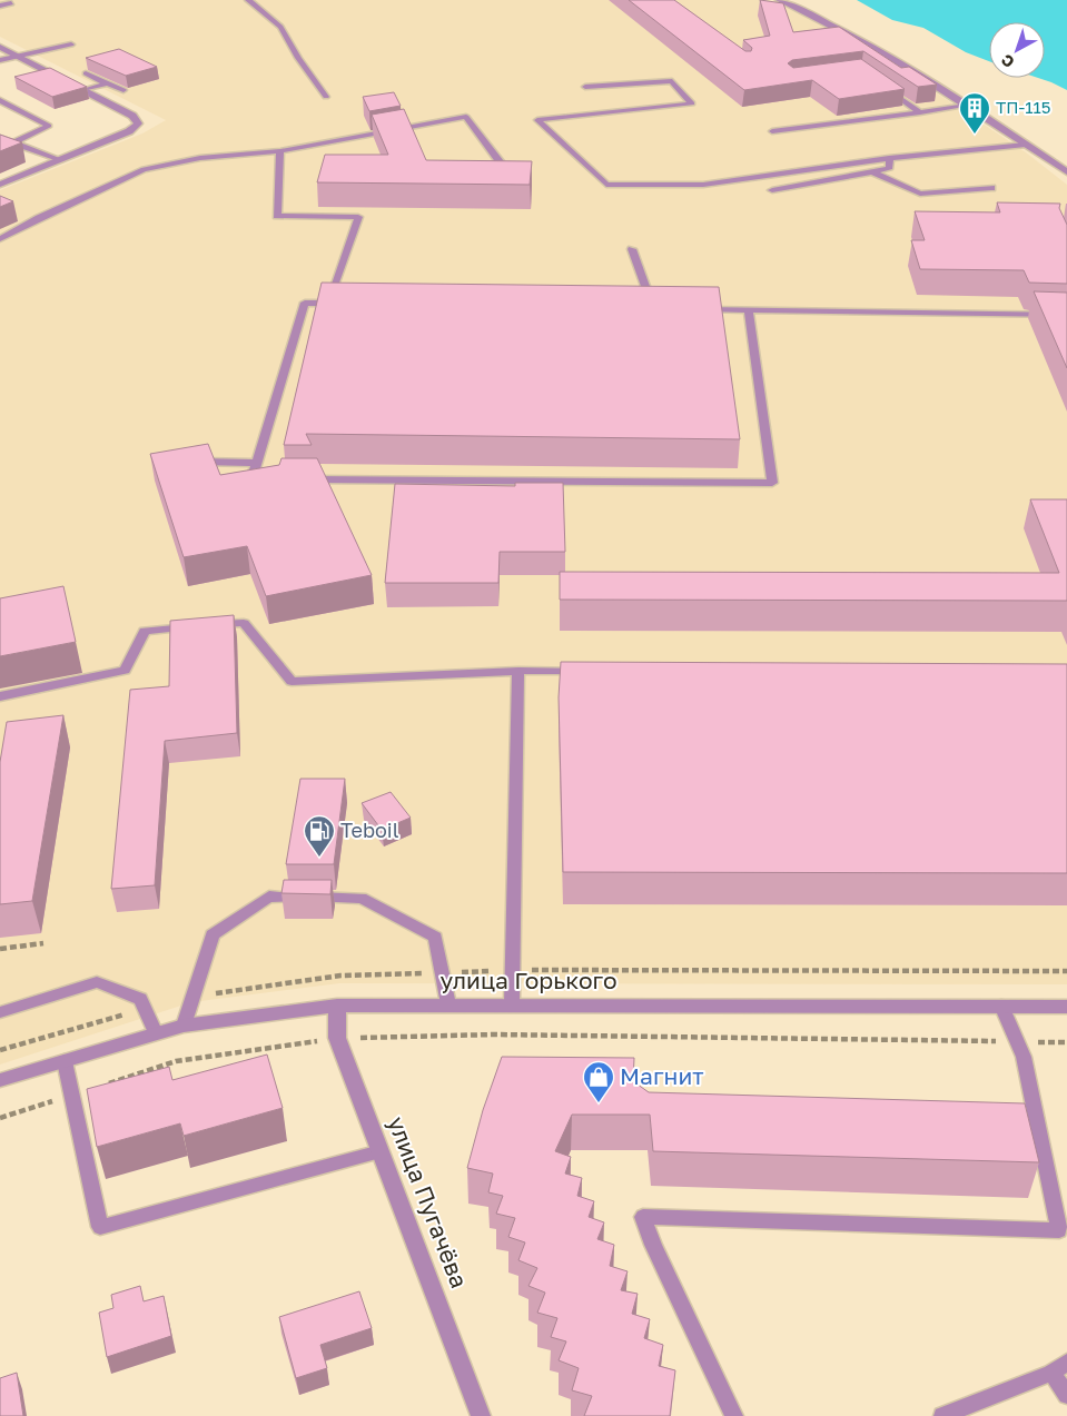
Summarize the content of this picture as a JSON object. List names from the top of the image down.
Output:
{
  "streets": {
    "street": ["улица Горького", "улица Пугачёва"]
  },
  "crossings": [
    ["улица Горького", "улица Пугачёва"]
  ],
  "places": {
    "building": ["ТП-115"],
    "fuel station": ["Teboil"],
    "shop": ["Магнит"]
  },
  "north": "bottom left"
}
